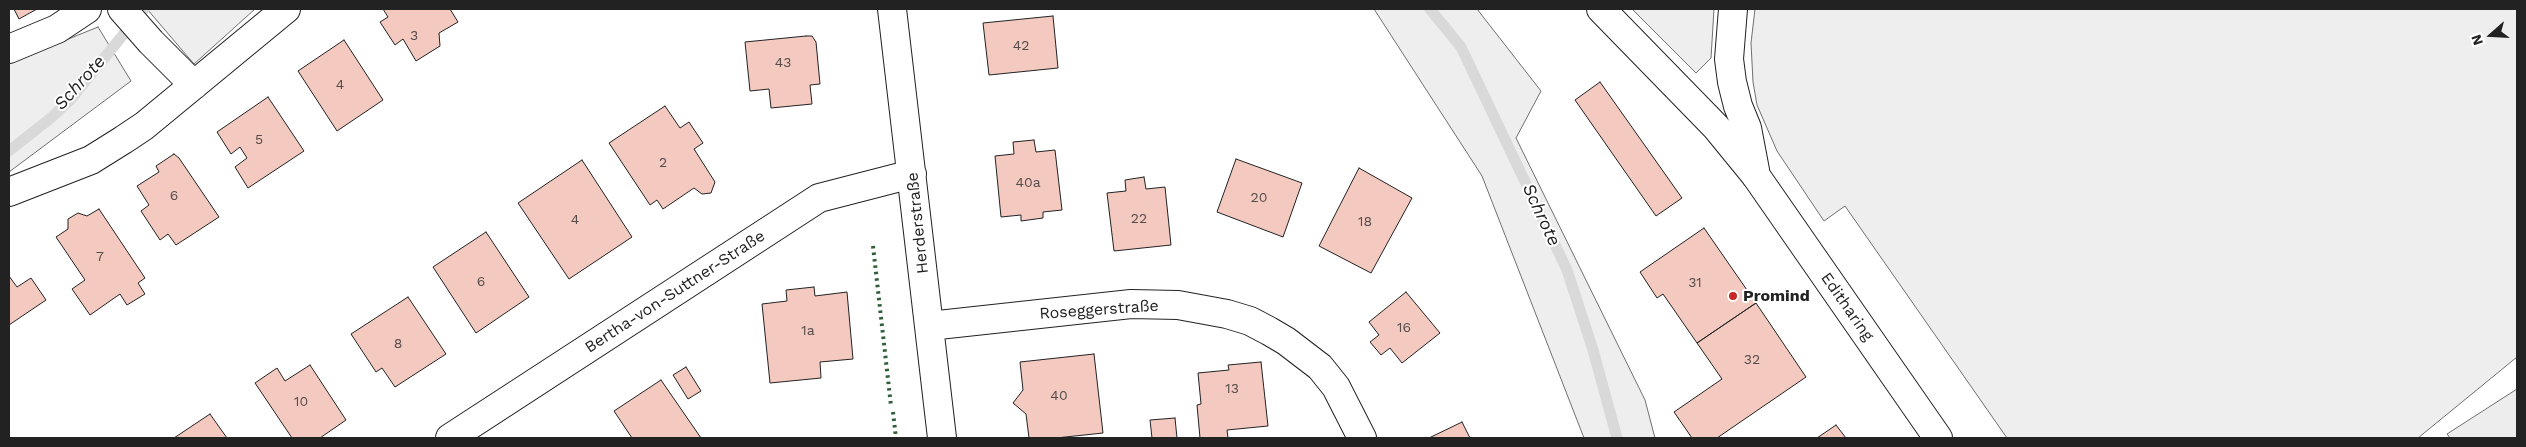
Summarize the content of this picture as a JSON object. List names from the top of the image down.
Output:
{
  "streets": {
    "main road": [
      "Herderstraße",
      "Bertha-von-Suttner-Straße",
      "Editharing",
      "Roseggerstraße"
    ]
  },
  "crossings": [
    ["Herderstraße", "Bertha-von-Suttner-Straße"],
    ["Herderstraße", "Roseggerstraße"]
  ],
  "water": ["Schrote"],
  "places": ["Promind"],
  "house_numbers": [
    "3",
    "42",
    "43",
    "4",
    "5",
    "2",
    "40a",
    "6",
    "20",
    "22",
    "4",
    "18",
    "7",
    "6",
    "31",
    "16",
    "1a",
    "8",
    "32",
    "13",
    "40",
    "10"
  ],
  "north": "left"
}
